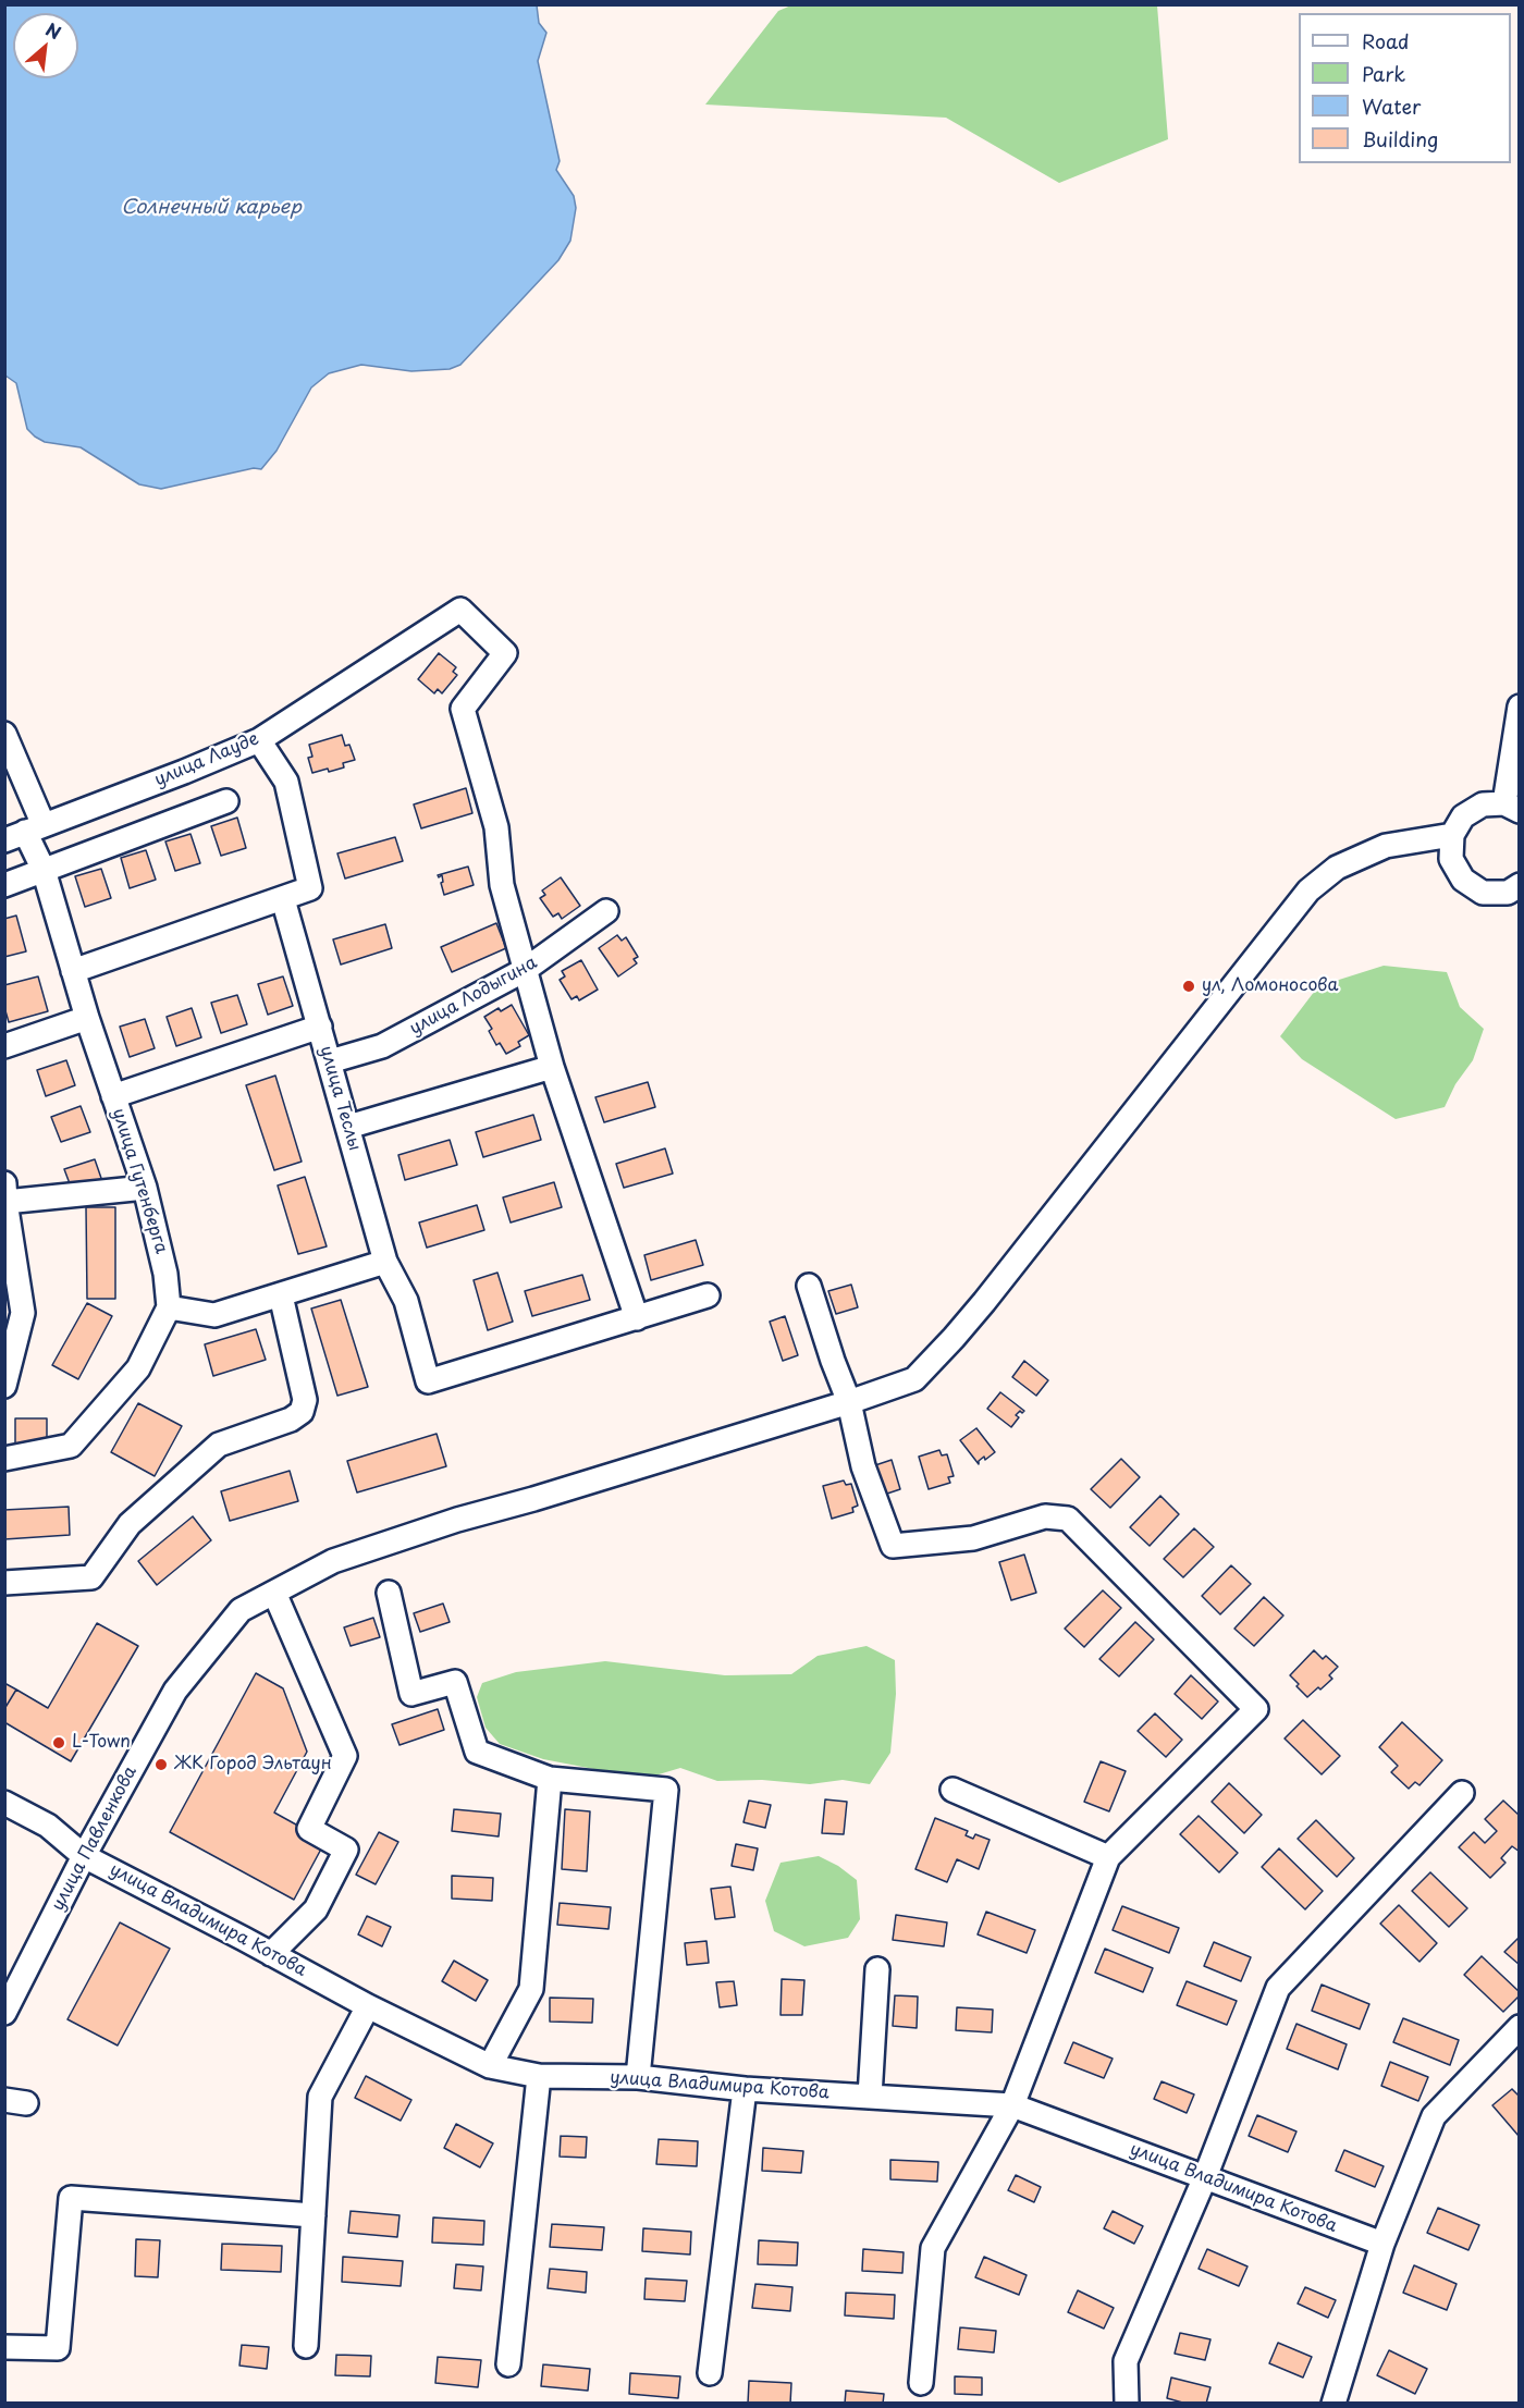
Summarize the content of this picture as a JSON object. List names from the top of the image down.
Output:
{
  "streets": {
    "street": [
      "улица Лауде",
      "улица Лодыгина",
      "улица Теслы",
      "улица Гутенберга",
      "улица Павленкова",
      "улица Владимира Котова"
    ]
  },
  "crossings": [
    ["улица Лауде", "улица Лодыгина"],
    ["улица Лауде", "улица Гутенберга"],
    ["улица Лодыгина", "улица Теслы"],
    ["улица Павленкова", "улица Владимира Котова"]
  ],
  "water": ["Солнечный карьер"],
  "places": ["ул, Ломоносова", "L-Town", "ЖК Город Эльтаун"],
  "legend": [
    "Road",
    "Park",
    "Water",
    "Building"
  ],
  "north": "top right"
}
